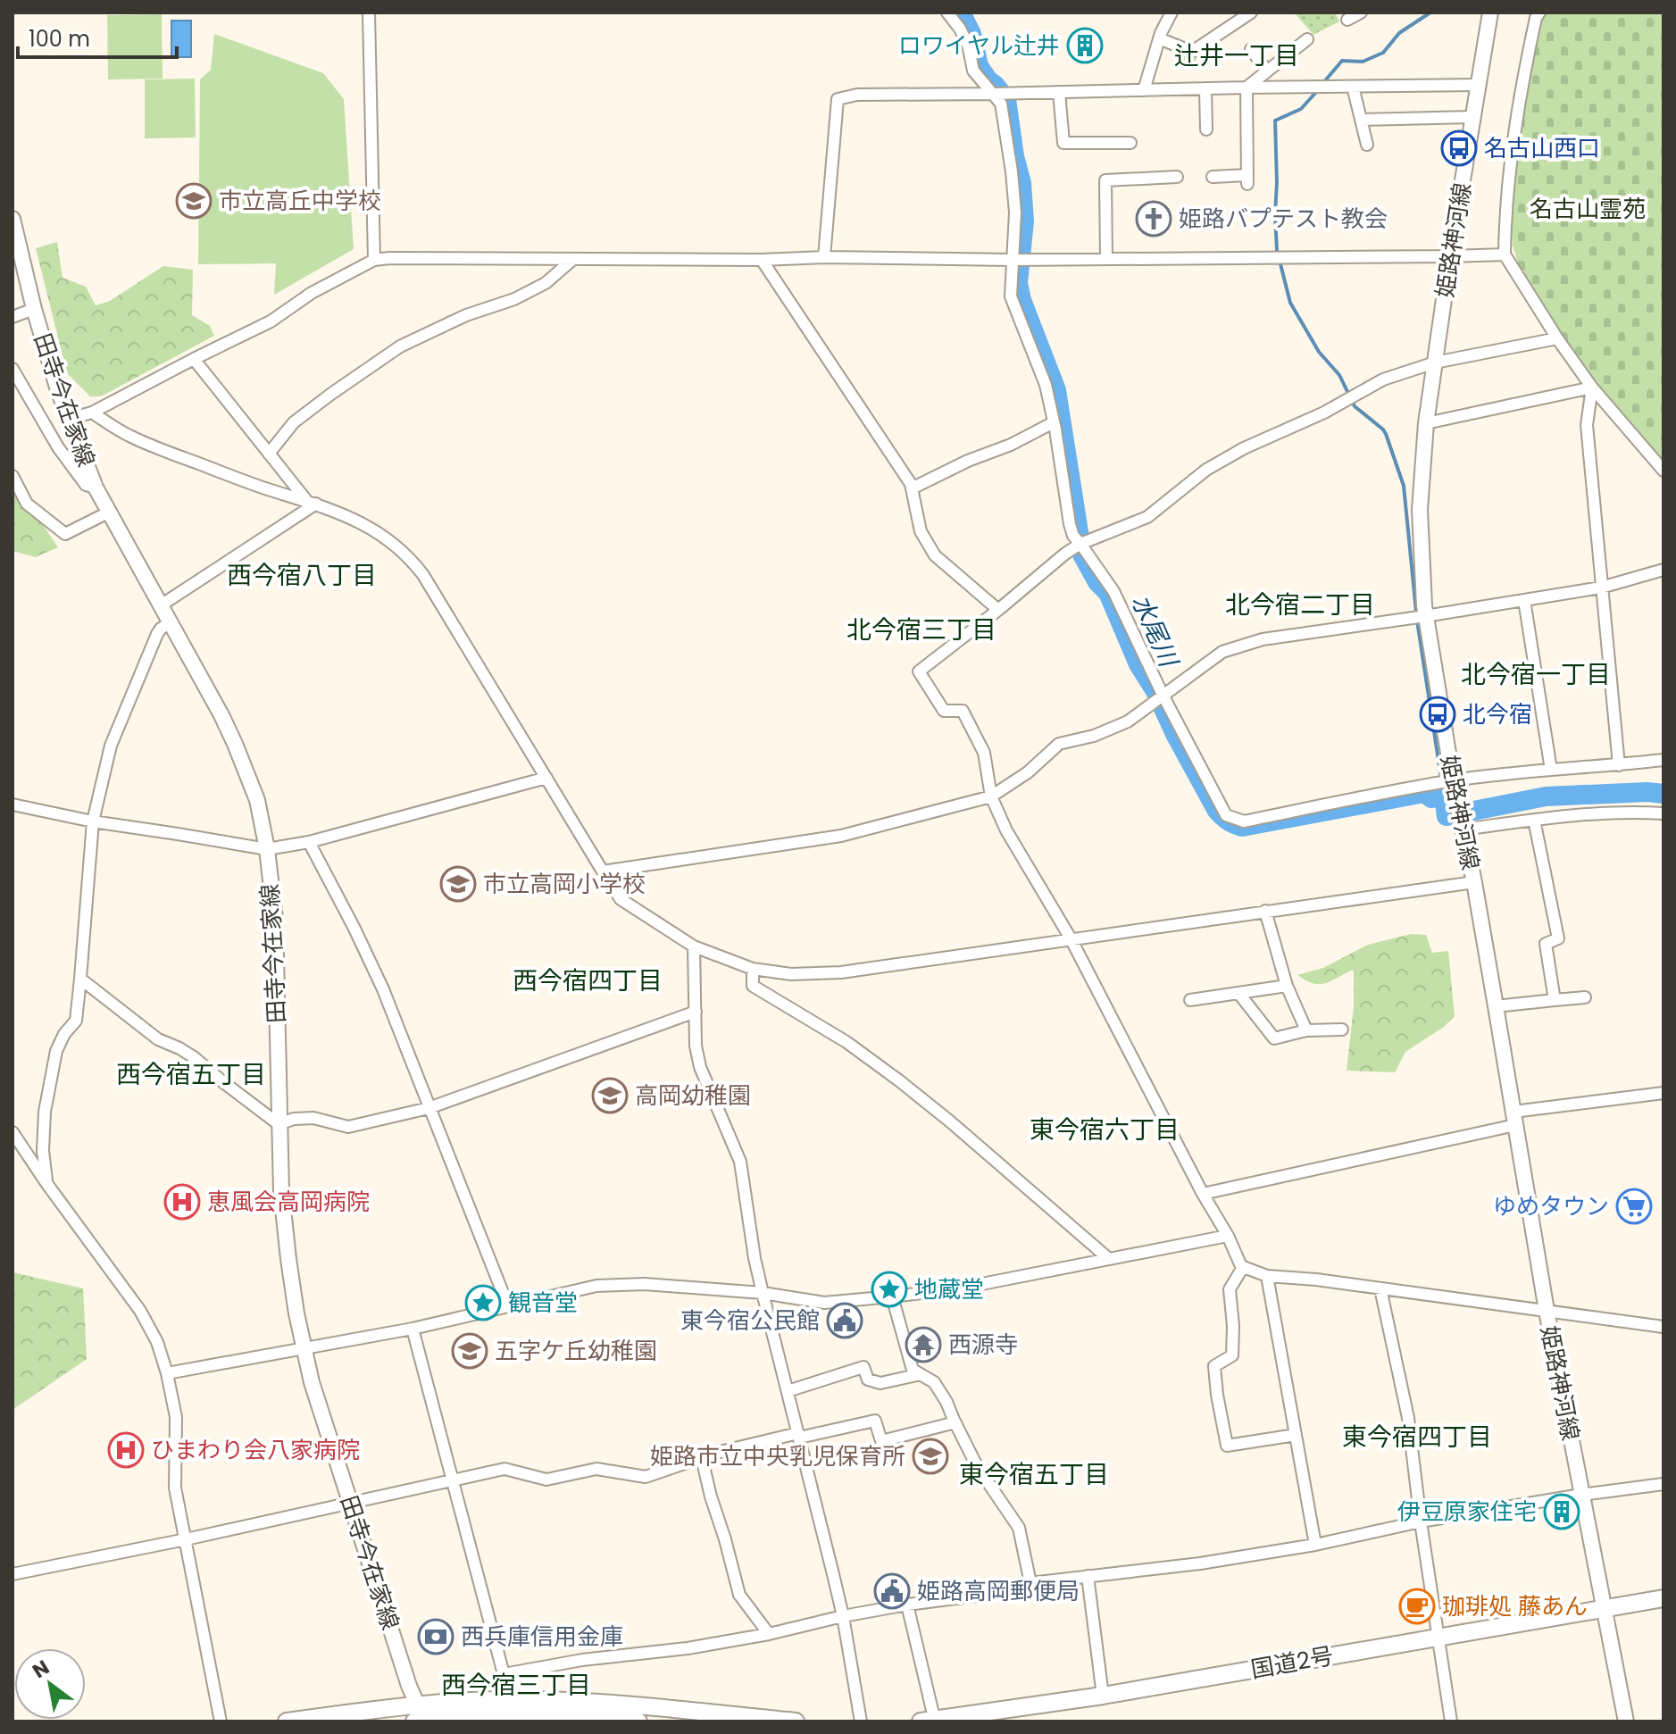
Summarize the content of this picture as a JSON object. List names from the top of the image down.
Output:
{
  "streets": {
    "highway": ["国道2号"],
    "main road": ["姫路神河線", "田寺今在家線"]
  },
  "crossings": [
    ["姫路神河線", "国道2号"]
  ],
  "districts": [
    "辻井一丁目",
    "西今宿八丁目",
    "北今宿二丁目",
    "北今宿三丁目",
    "北今宿一丁目",
    "西今宿四丁目",
    "西今宿五丁目",
    "東今宿六丁目",
    "東今宿四丁目",
    "東今宿五丁目",
    "西今宿三丁目"
  ],
  "water": ["水尾川"],
  "parks": ["名古山霊苑"],
  "places": {
    "building": ["ロワイヤル辻井", "伊豆原家住宅"],
    "bus stop": ["名古山西口", "北今宿"],
    "school or university": [
      "市立高丘中学校",
      "市立高岡小学校",
      "高岡幼稚園",
      "五字ケ丘幼稚園",
      "姫路市立中央乳児保育所"
    ],
    "church": ["姫路バプテスト教会"],
    "hospital": ["恵風会高岡病院", "ひまわり会八家病院"],
    "supermarket": ["ゆめタウン"],
    "place": ["地蔵堂", "観音堂"],
    "public building": ["東今宿公民館", "姫路高岡郵便局"],
    "temple": ["西源寺"],
    "cafe": ["珈琲処 藤あん"],
    "bank": ["西兵庫信用金庫"]
  },
  "scale_bar": "100 m",
  "north": "top left"
}
